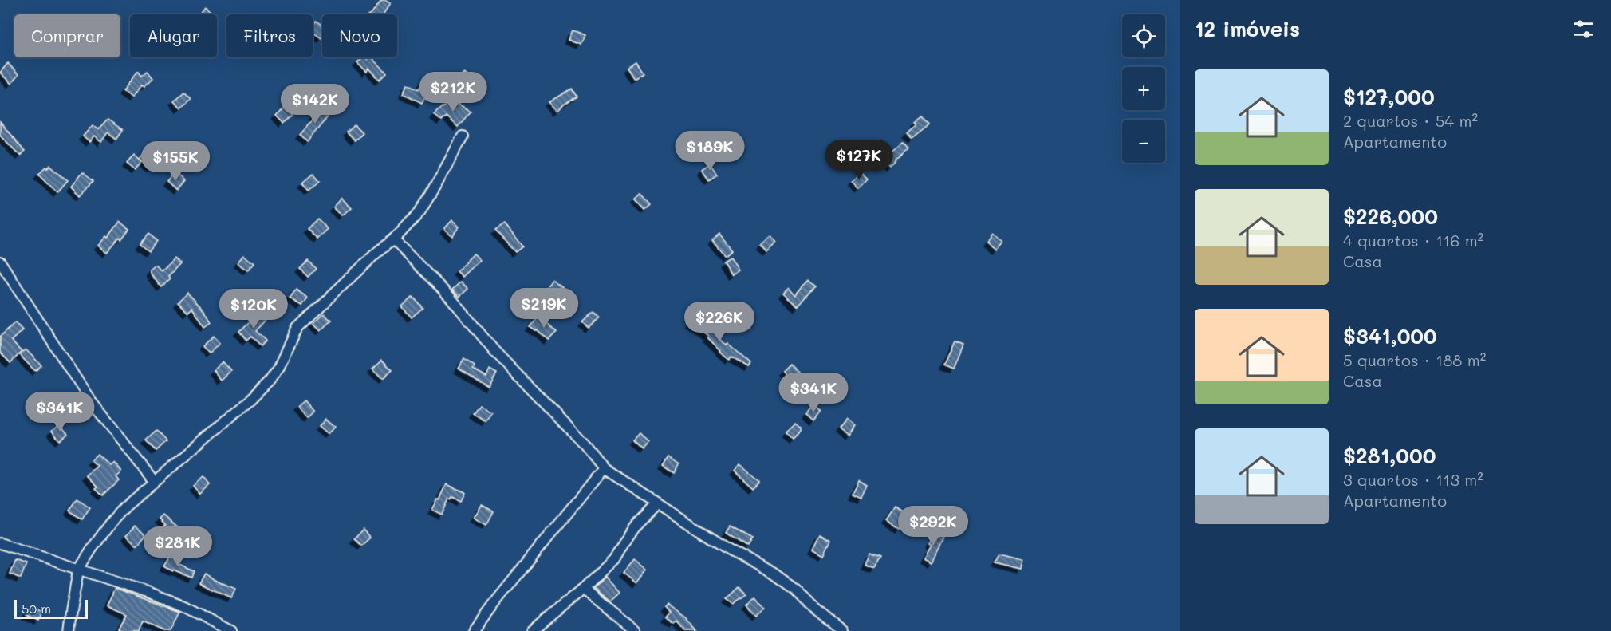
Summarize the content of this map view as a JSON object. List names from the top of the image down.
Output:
{
  "scale_bar": "50 m",
  "page": {
    "heading": "12 imóveis",
    "map_buttons": ["+", "−"],
    "chip": [
      "Comprar",
      "Alugar",
      "Filtros",
      "Novo"
    ],
    "list": [
      {
        "name": "$127,000",
        "note": "2 quartos · 54 m² · Apartamento"
      },
      {
        "name": "$226,000",
        "note": "4 quartos · 116 m² · Casa"
      },
      {
        "name": "$341,000",
        "note": "5 quartos · 188 m² · Casa"
      },
      {
        "name": "$281,000",
        "note": "3 quartos · 113 m² · Apartamento"
      }
    ],
    "price": [
      "$212K",
      "$142K",
      "$189K",
      "$127K",
      "$155K",
      "$219K",
      "$120K",
      "$226K",
      "$341K",
      "$341K",
      "$292K",
      "$281K"
    ],
    "scale": "50 m"
  }
}
